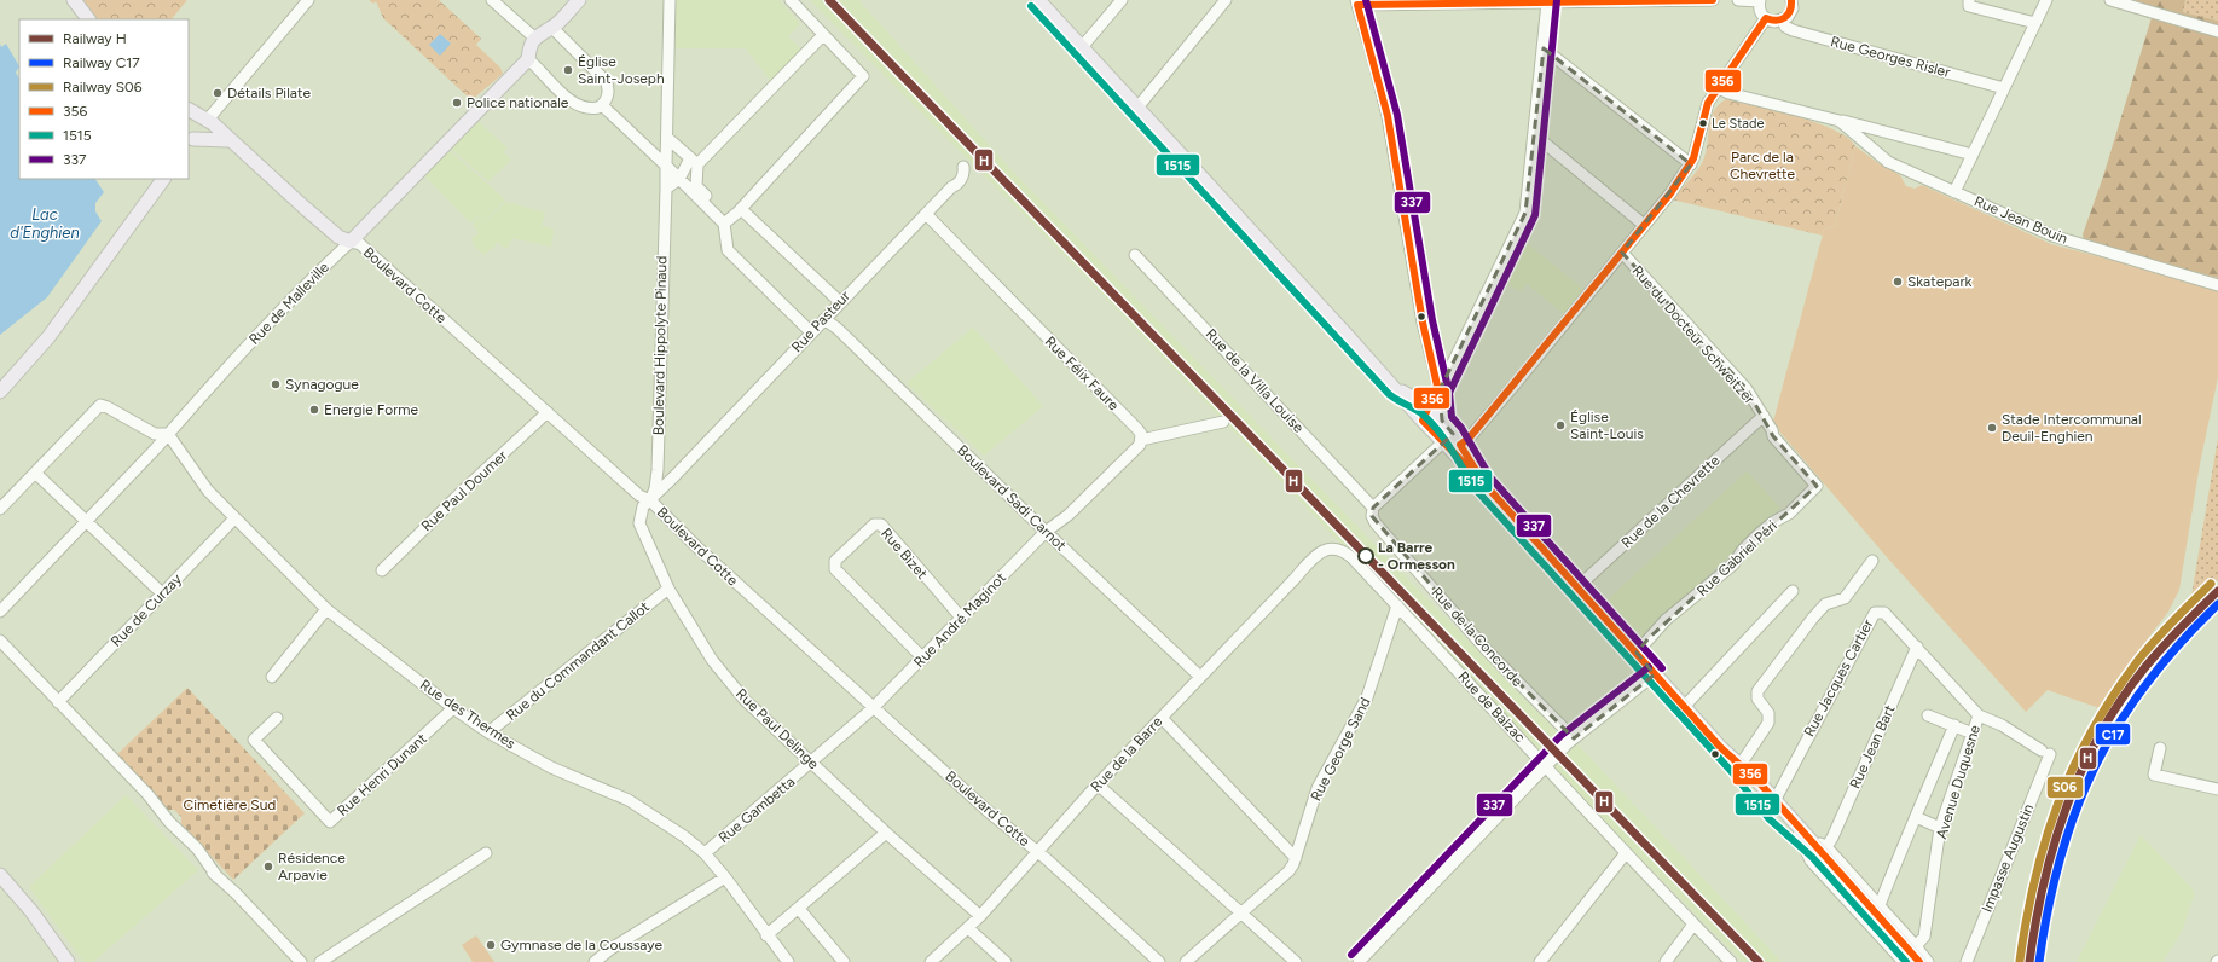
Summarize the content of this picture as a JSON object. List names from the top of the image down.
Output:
{
  "streets": {
    "main road": ["Boulevard Cotte", "Rue de Malleville"],
    "street": [
      "Rue Georges Risler",
      "Rue Jean Bouin",
      "Rue Pasteur",
      "Rue du Docteur Schweitzer",
      "Boulevard Hippolyte Pinaud",
      "Rue Félix Faure",
      "Rue de la Villa Louise",
      "Rue Paul Doumer",
      "Boulevard Sadi Carnot",
      "Rue de la Chevrette",
      "Rue Bizet",
      "Rue Gabriel Péri",
      "Rue de Curzay",
      "Rue André Maginot",
      "Rue de la Concorde",
      "Rue du Commandant Callot",
      "Rue Jacques Cartier",
      "Rue de Balzac",
      "Rue des Thermes",
      "Rue Paul Delinge",
      "Rue Jean Bart",
      "Rue George Sand",
      "Rue de la Barre",
      "Rue Henri Dunant",
      "Avenue Duquesne",
      "Rue Gambetta",
      "Impasse Augustin"
    ]
  },
  "crossings": [
    ["Boulevard Cotte", "Rue de Malleville"],
    ["Boulevard Cotte", "Rue Pasteur"],
    ["Boulevard Cotte", "Boulevard Hippolyte Pinaud"],
    ["Boulevard Cotte", "Rue Paul Doumer"],
    ["Boulevard Cotte", "Rue André Maginot"],
    ["Boulevard Cotte", "Rue Paul Delinge"],
    ["Boulevard Cotte", "Rue de la Barre"],
    ["Boulevard Cotte", "Rue Gambetta"],
    ["Rue de Malleville", "Rue des Thermes"],
    ["Rue Pasteur", "Boulevard Hippolyte Pinaud"],
    ["Rue Pasteur", "Rue Félix Faure"],
    ["Rue Pasteur", "Boulevard Sadi Carnot"],
    ["Rue Pasteur", "Rue Paul Delinge"],
    ["Rue du Docteur Schweitzer", "Rue de la Chevrette"],
    ["Rue du Docteur Schweitzer", "Rue Gabriel Péri"],
    ["Boulevard Hippolyte Pinaud", "Rue Paul Delinge"],
    ["Rue de la Villa Louise", "Rue de la Concorde"],
    ["Boulevard Sadi Carnot", "Rue André Maginot"],
    ["Boulevard Sadi Carnot", "Rue de la Barre"],
    ["Rue Bizet", "Rue André Maginot"],
    ["Rue de Curzay", "Rue des Thermes"],
    ["Rue André Maginot", "Rue Gambetta"],
    ["Rue du Commandant Callot", "Rue des Thermes"],
    ["Rue du Commandant Callot", "Rue Paul Delinge"],
    ["Rue Jacques Cartier", "Rue Jean Bart"],
    ["Rue Jacques Cartier", "Avenue Duquesne"],
    ["Rue de Balzac", "Rue George Sand"],
    ["Rue de Balzac", "Rue de la Barre"],
    ["Rue des Thermes", "Rue Henri Dunant"],
    ["Rue des Thermes", "Rue Gambetta"],
    ["Rue Paul Delinge", "Rue de la Barre"],
    ["Rue Paul Delinge", "Rue Gambetta"],
    ["Avenue Duquesne", "Impasse Augustin"]
  ],
  "water": ["Lac d'Enghien"],
  "parks": ["Parc de la Chevrette", "Cimetière Sud"],
  "places": [
    "Église Saint-Joseph",
    "Détails Pilate",
    "Police nationale",
    "Le Stade",
    "Skatepark",
    "Synagogue",
    "Energie Forme",
    "Église Saint-Louis",
    "Stade Intercommunal Deuil-Enghien",
    "La Barre - Ormesson",
    "Résidence Arpavie",
    "Gymnase de la Coussaye"
  ],
  "lines": [
    "rail line H",
    "transit line 356",
    "transit line 337",
    "transit line 1515",
    "rail line S06",
    "rail line C17"
  ],
  "legend": [
    "Railway H",
    "Railway C17",
    "Railway S06",
    "356",
    "1515",
    "337"
  ]
}
